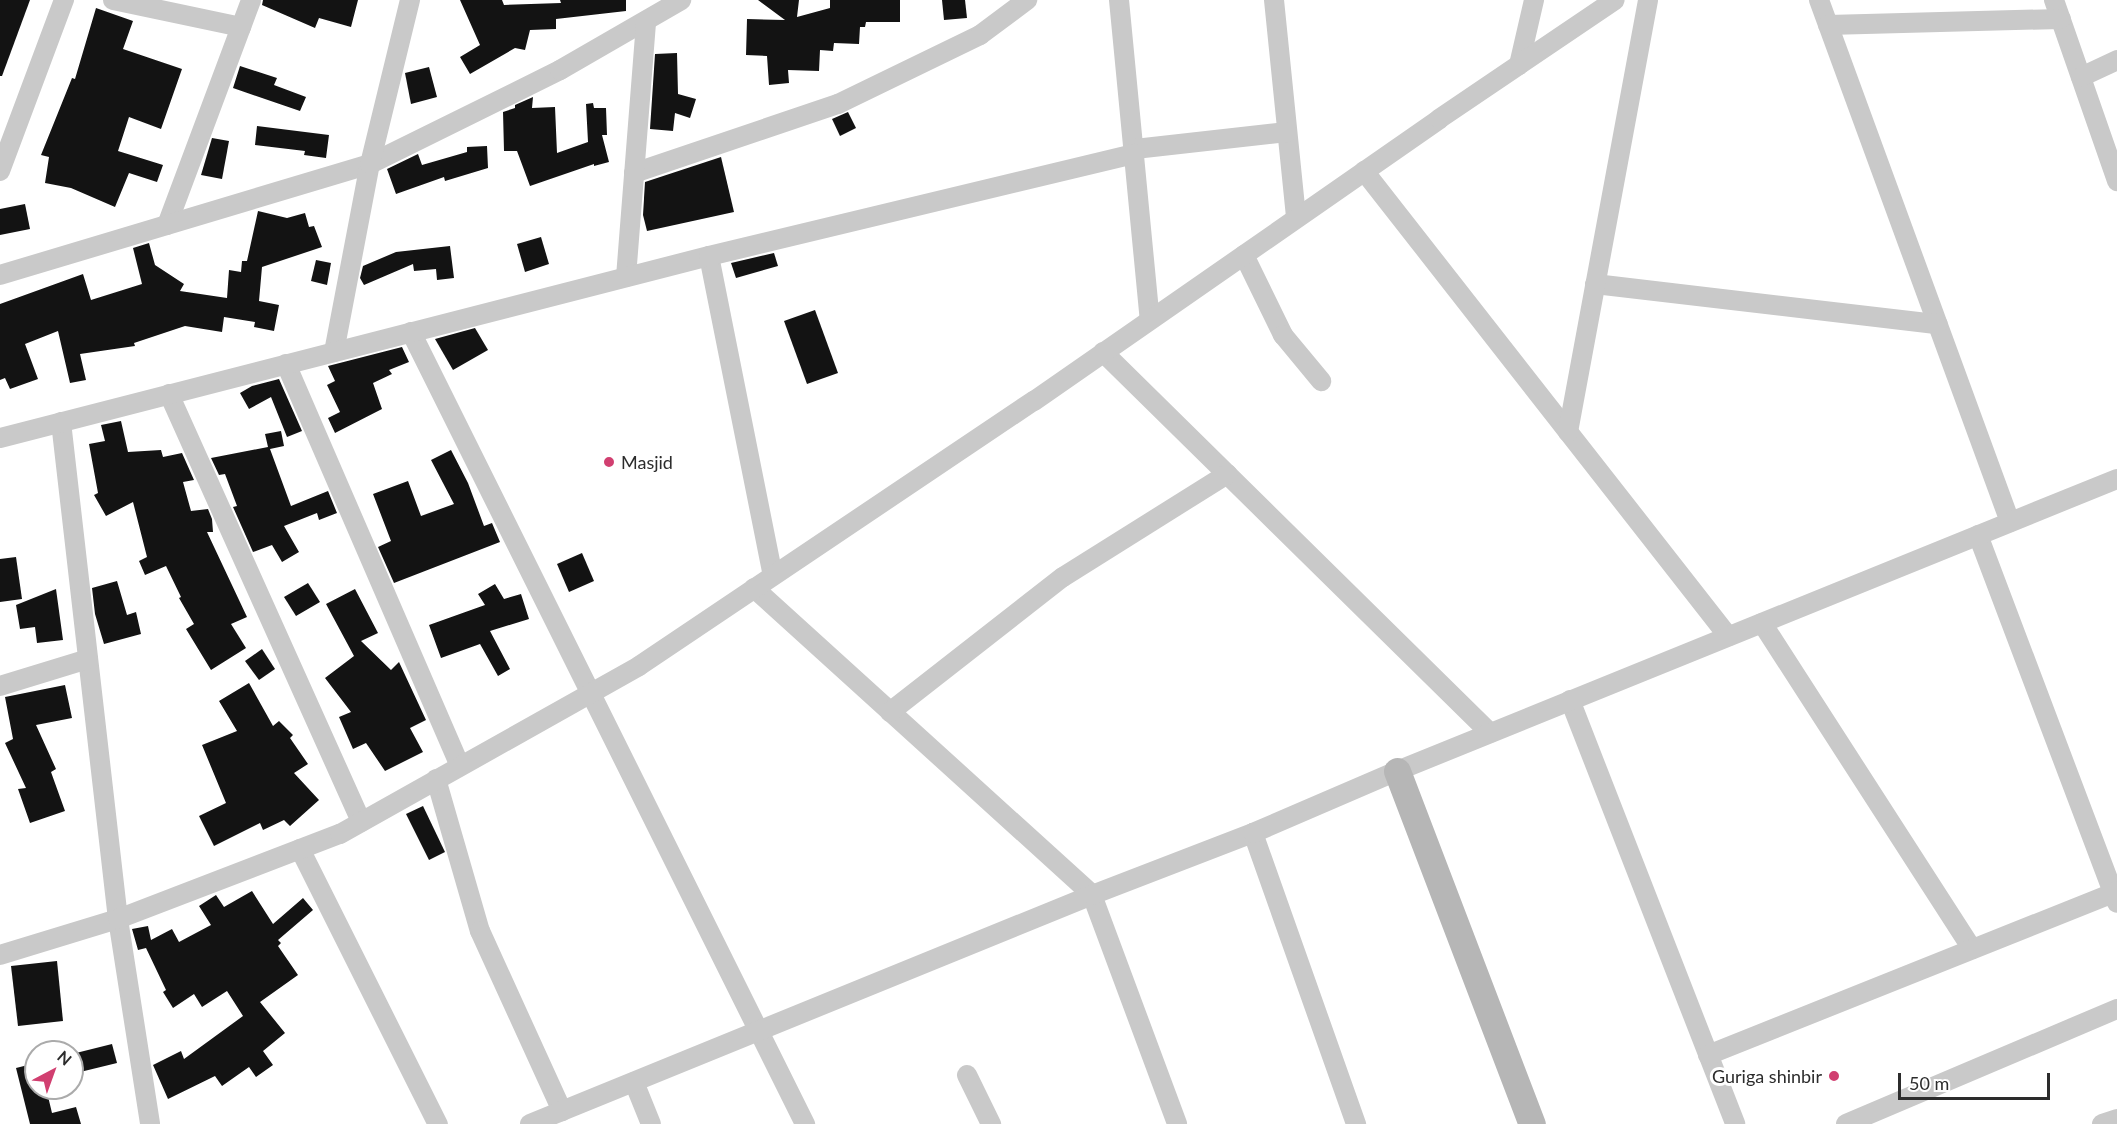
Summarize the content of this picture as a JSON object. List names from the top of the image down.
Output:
{
  "places": ["Masjid", "Guriga shinbir"],
  "scale_bar": "50 m",
  "north": "top right"
}
